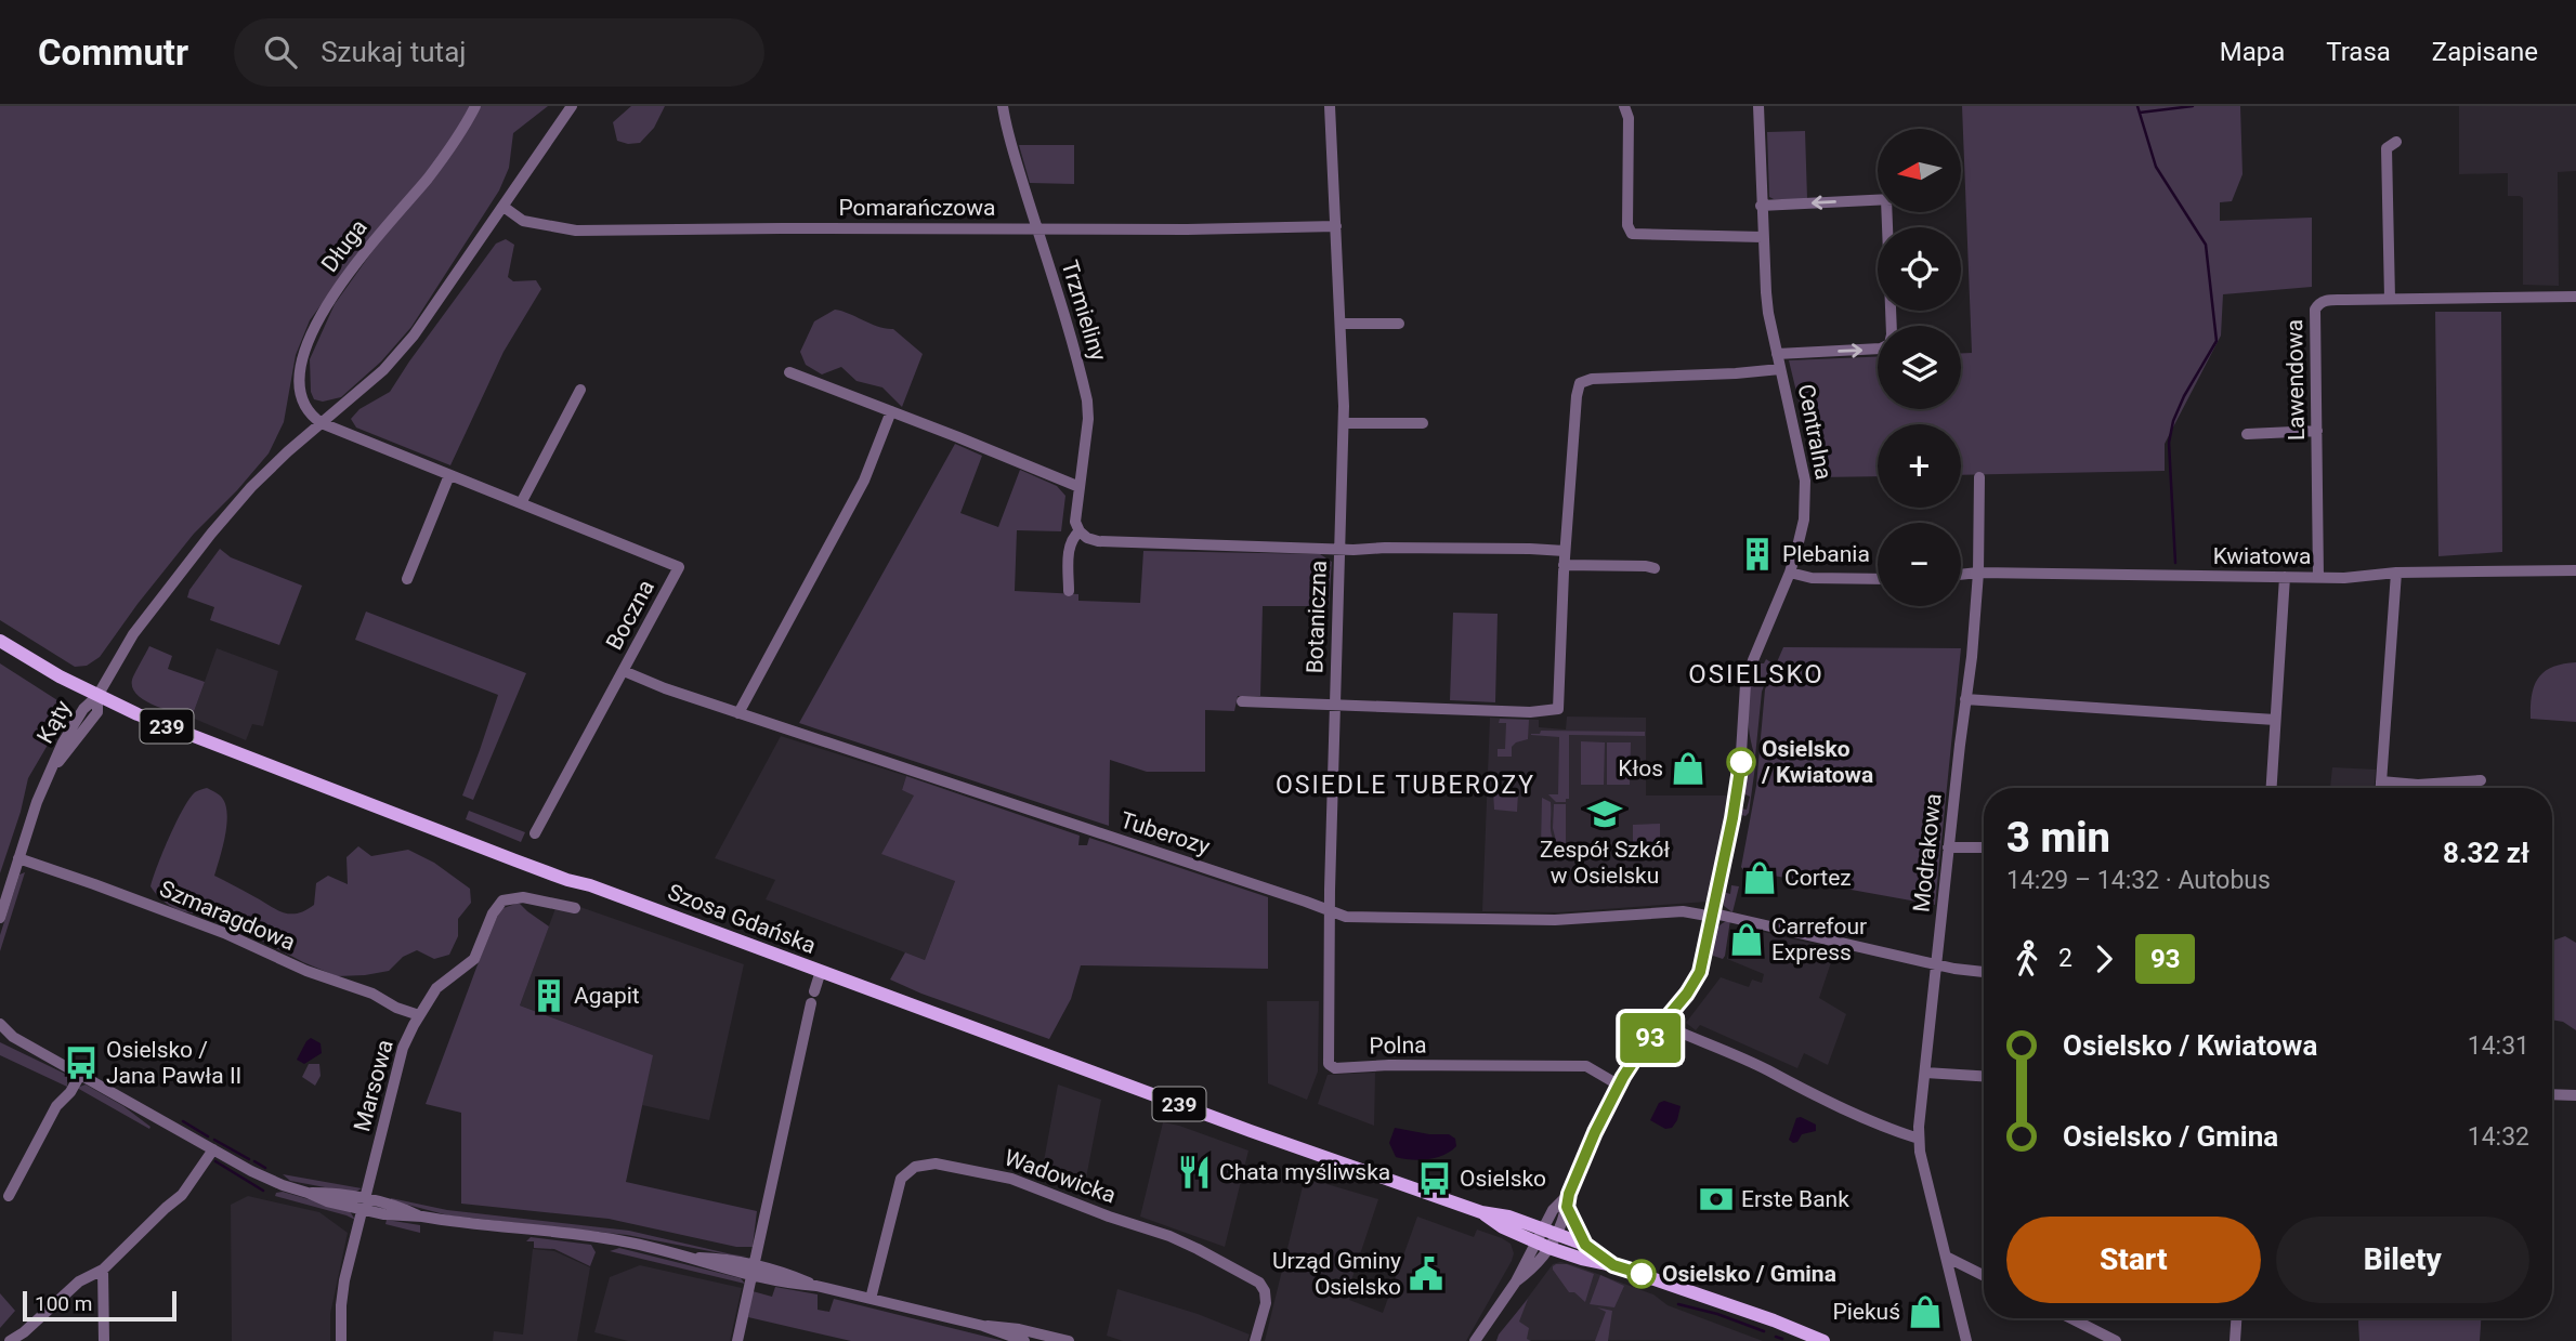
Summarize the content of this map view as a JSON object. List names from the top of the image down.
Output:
{
  "streets": {
    "main road": ["239", "Szosa Gdańska"],
    "street": [
      "Pomarańczowa",
      "Długa",
      "Trzmieliny",
      "Lawendowa",
      "Centralna",
      "Kwiatowa",
      "Boczna",
      "Botaniczna",
      "Kąty",
      "Tuberozy",
      "Modrakowa",
      "Szmaragdowa",
      "Polna",
      "Marsowa",
      "Wadowicka"
    ]
  },
  "crossings": [
    ["Pomarańczowa", "Trzmieliny"],
    ["Pomarańczowa", "Botaniczna"],
    ["Długa", "Boczna"],
    ["Lawendowa", "Kwiatowa"],
    ["Centralna", "Tuberozy"],
    ["Centralna", "Szosa Gdańska"],
    ["Centralna", "Polna"],
    ["Kwiatowa", "Modrakowa"],
    ["Boczna", "Tuberozy"],
    ["Botaniczna", "Tuberozy"],
    ["Botaniczna", "Polna"],
    ["Kąty", "Szmaragdowa"],
    ["Kąty", "Szosa Gdańska"],
    ["Tuberozy", "Modrakowa"],
    ["Tuberozy", "Polna"],
    ["Szmaragdowa", "Marsowa"]
  ],
  "districts": ["OSIELSKO", "OSIEDLE TUBEROZY"],
  "places": {
    "building": ["Plebania", "Agapit"],
    "other": ["Osielsko / Kwiatowa", "Osielsko / Gmina"],
    "shop": [
      "Kłos",
      "Cortez",
      "Carrefour Express",
      "Piekuś"
    ],
    "school or university": ["Zespół Szkół w Osielsku"],
    "bus stop": ["Osielsko / Jana Pawła II", "Osielsko"],
    "restaurant": ["Chata myśliwska"],
    "bank": ["Erste Bank"],
    "public building": ["Urząd Gminy Osielsko"]
  },
  "lines": ["bus line 93"],
  "scale_bar": "100 m",
  "north": "left",
  "page": {
    "header": "Commutr",
    "search": "Szukaj tutaj",
    "nav": ["Mapa", "Trasa", "Zapisane"],
    "on_map": "93",
    "map_buttons": ["+", "−"],
    "heading": ["3 min", "14:29 – 14:32 · Autobus", "8.32 zł"],
    "legs": ["2", "93"],
    "list": [
      {
        "name": "Osielsko / Kwiatowa",
        "value": "14:31"
      },
      {
        "name": "Osielsko / Gmina",
        "value": "14:32"
      }
    ],
    "buttons": ["Start", "Bilety"],
    "scale": "100 m"
  }
}
